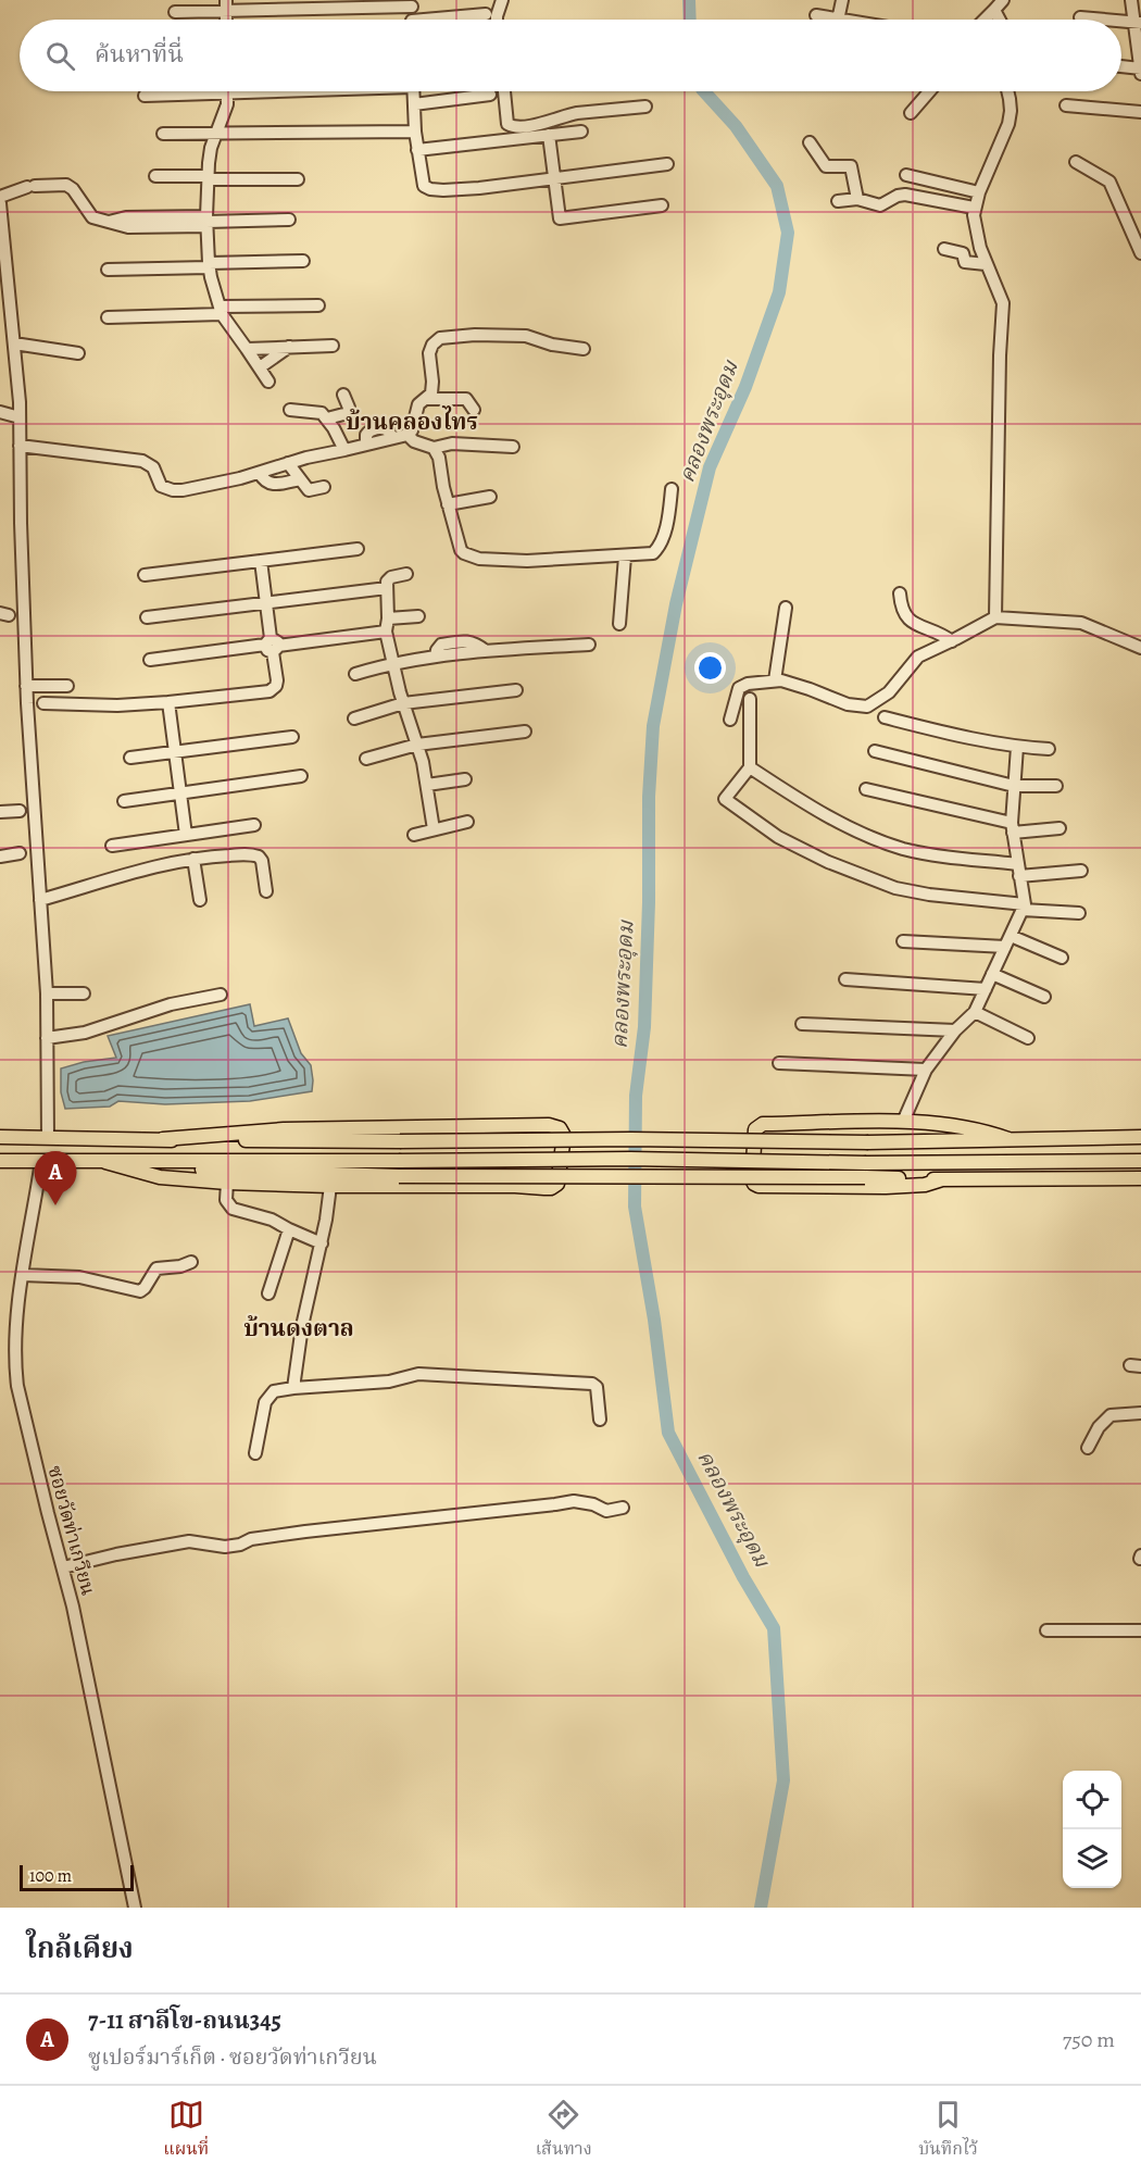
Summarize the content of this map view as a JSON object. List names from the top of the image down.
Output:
{
  "streets": {
    "street": ["ซอยวัดท่าเกวียน"]
  },
  "districts": ["บ้านคลองไทร", "บ้านดงตาล"],
  "water": ["คลองพระอุดม"],
  "scale_bar": "100 m",
  "page": {
    "search": "ค้นหาที่นี่",
    "pins": "A",
    "scale": "100 m",
    "heading": "ใกล้เคียง",
    "list": [
      {
        "mark": "A",
        "name": "7-11 สาลีโข-ถนน345",
        "note": "ซูเปอร์มาร์เก็ต · ซอยวัดท่าเกวียน",
        "value": "750 m"
      }
    ],
    "nav": ["แผนที่", "เส้นทาง", "บันทึกไว้"]
  }
}
